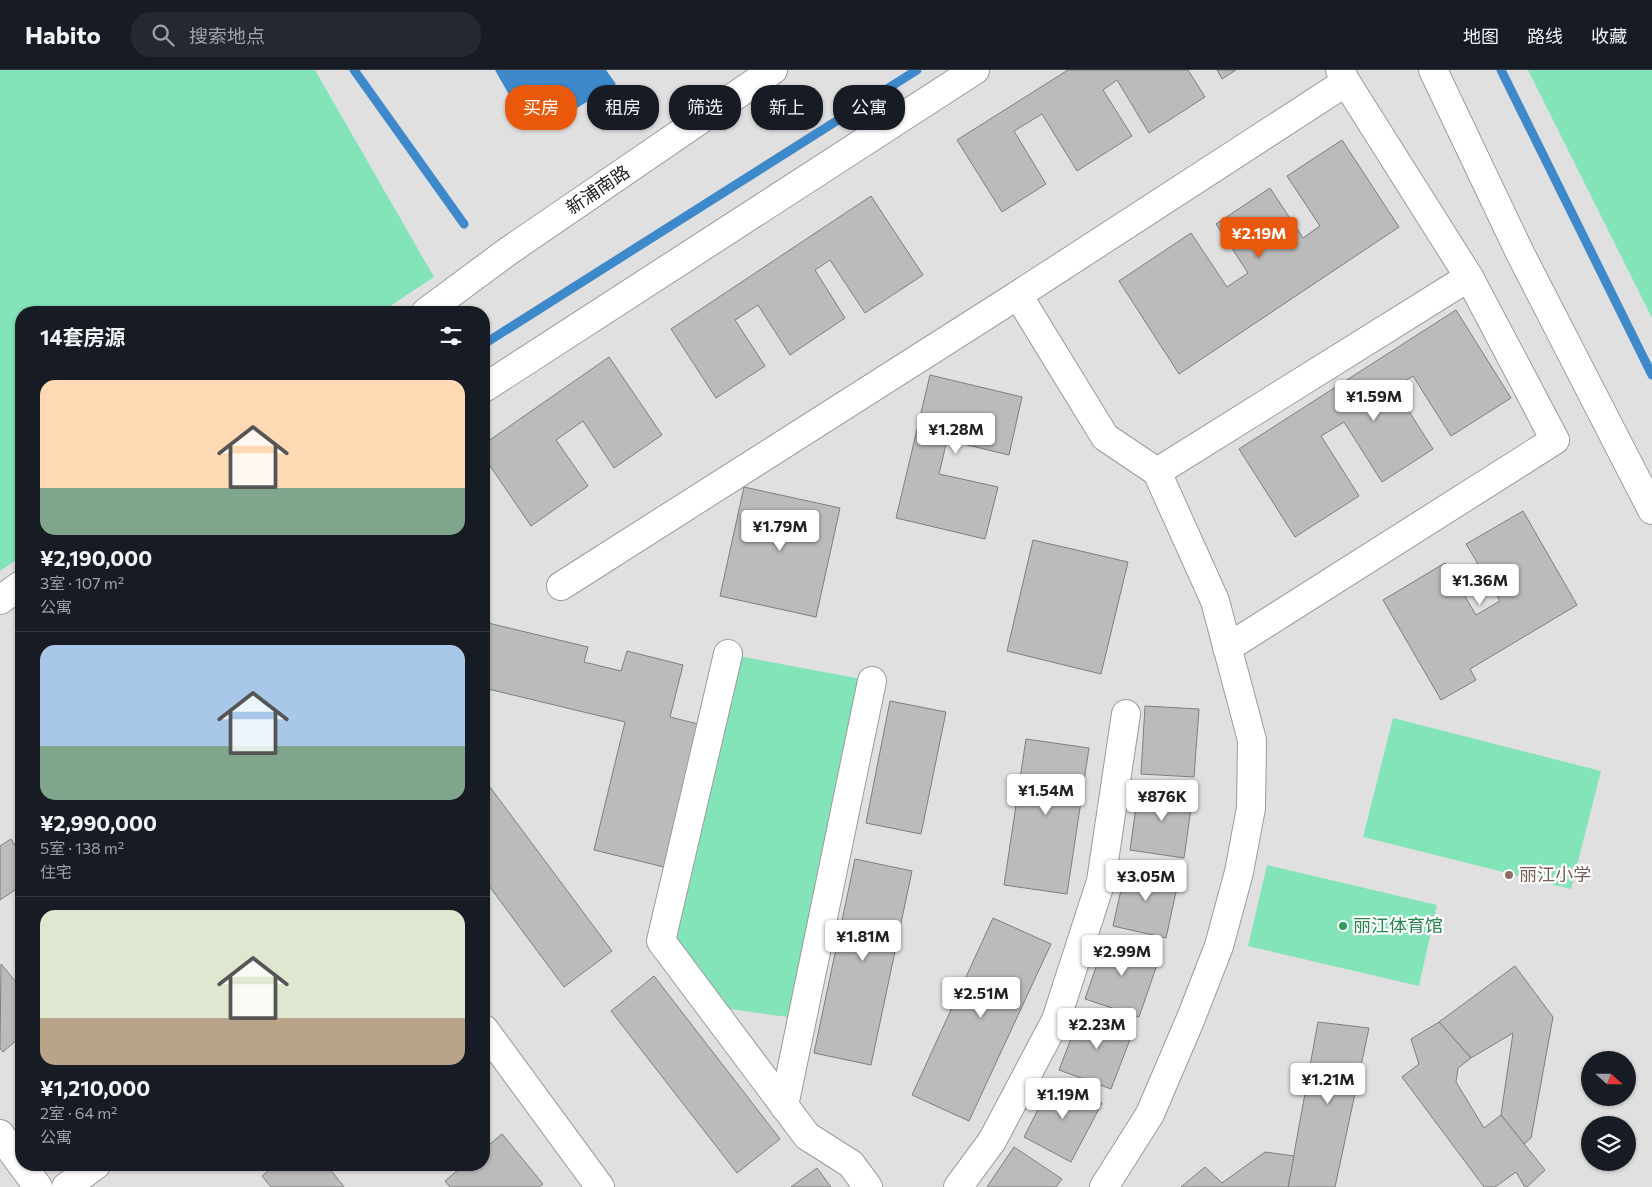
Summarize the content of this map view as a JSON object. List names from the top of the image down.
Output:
{
  "streets": {
    "street": ["新浦南路"]
  },
  "places": ["丽江小学", "丽江体育馆"],
  "north": "right",
  "page": {
    "header": "Habito",
    "search": "搜索地点",
    "nav": ["地图", "路线", "收藏"],
    "chip": [
      "买房",
      "租房",
      "筛选",
      "新上",
      "公寓"
    ],
    "price": [
      "¥2.19M",
      "¥1.59M",
      "¥1.28M",
      "¥1.79M",
      "¥1.36M",
      "¥1.54M",
      "¥876K",
      "¥3.05M",
      "¥1.81M",
      "¥2.99M",
      "¥2.51M",
      "¥2.23M",
      "¥1.21M",
      "¥1.19M"
    ],
    "heading": "14套房源",
    "list": [
      {
        "name": "¥2,190,000",
        "note": "3室 · 107 m² · 公寓"
      },
      {
        "name": "¥2,990,000",
        "note": "5室 · 138 m² · 住宅"
      },
      {
        "name": "¥1,210,000",
        "note": "2室 · 64 m² · 公寓"
      }
    ]
  }
}
